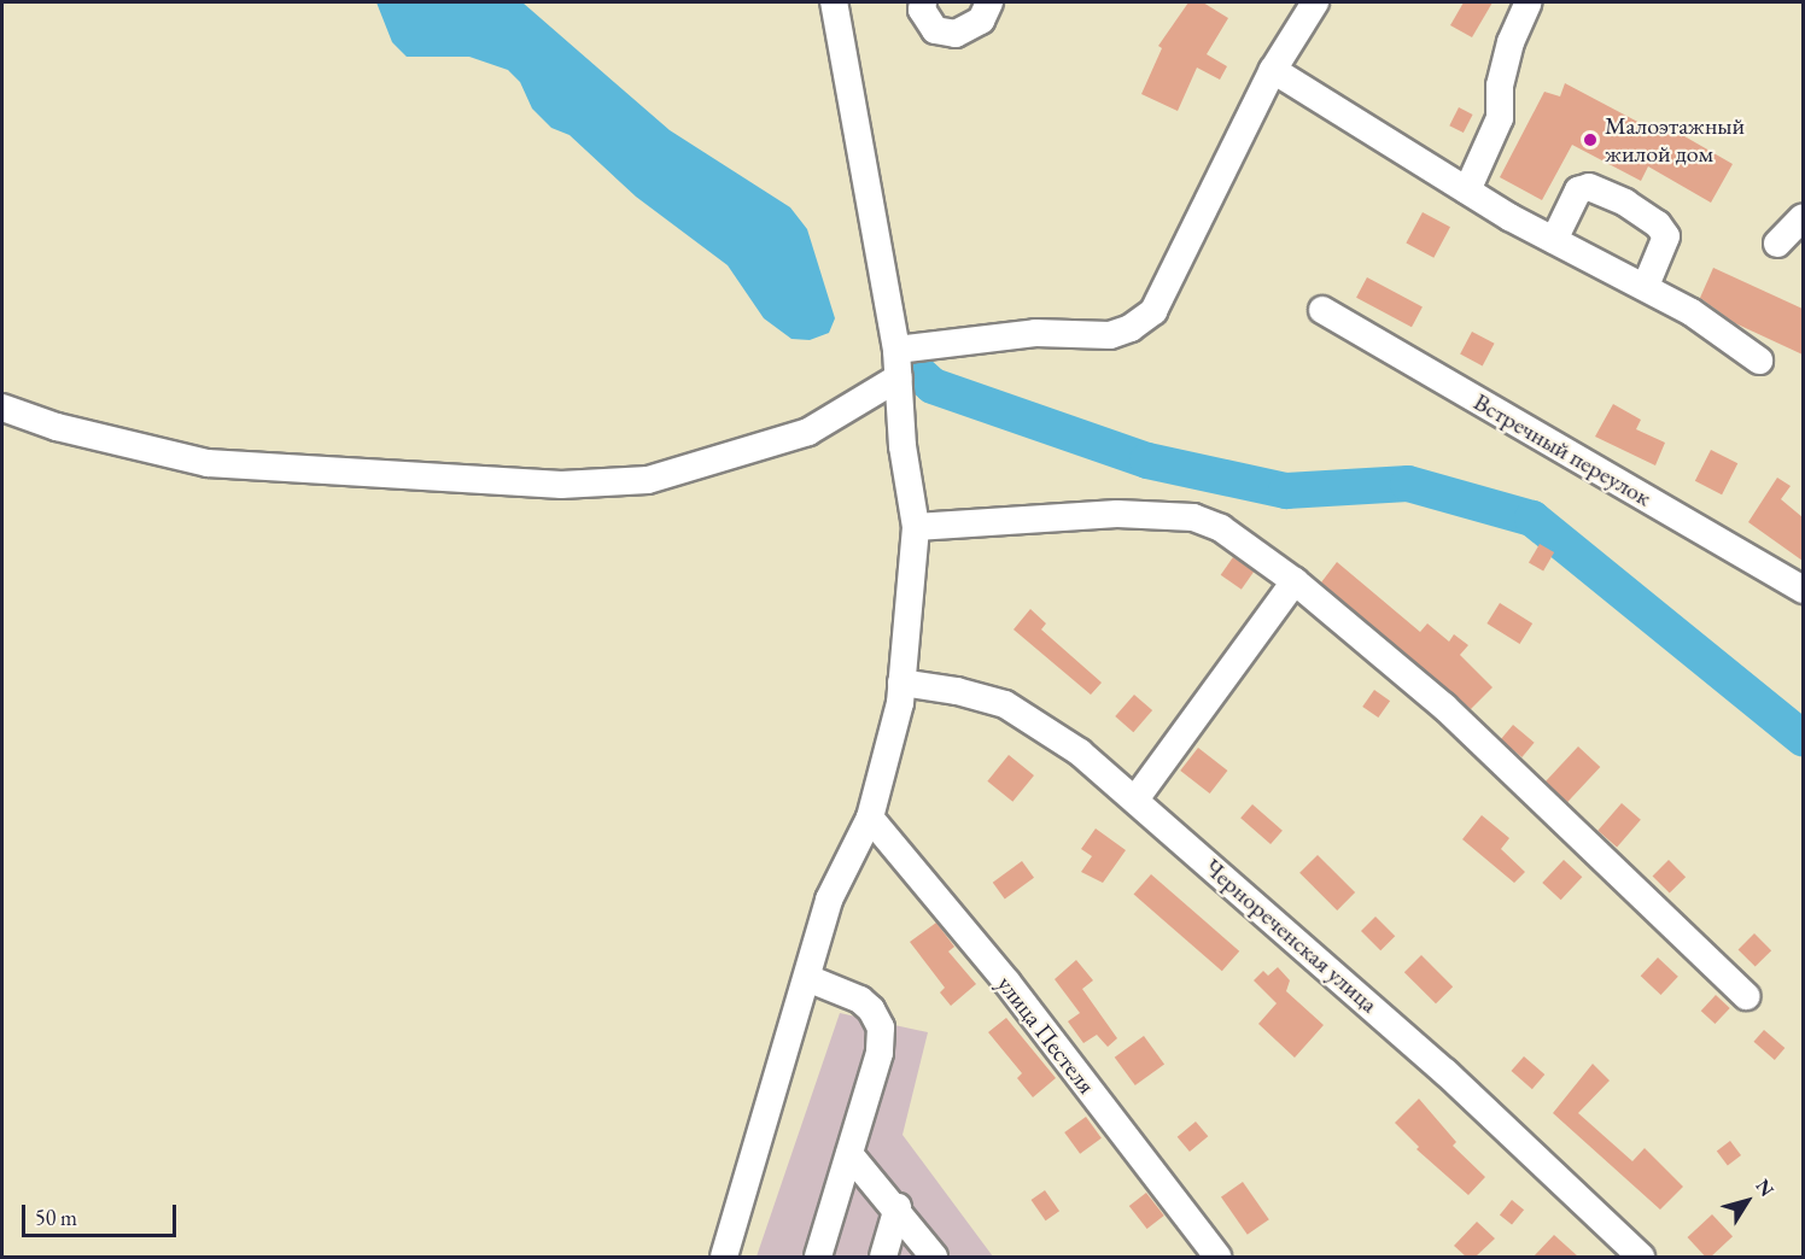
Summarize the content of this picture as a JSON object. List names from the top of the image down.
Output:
{
  "streets": {
    "street": ["Встречный переулок", "Чернореченская улица", "улица Пестеля"]
  },
  "places": ["Малоэтажный жилой дом"],
  "scale_bar": "50 m",
  "north": "top right"
}
